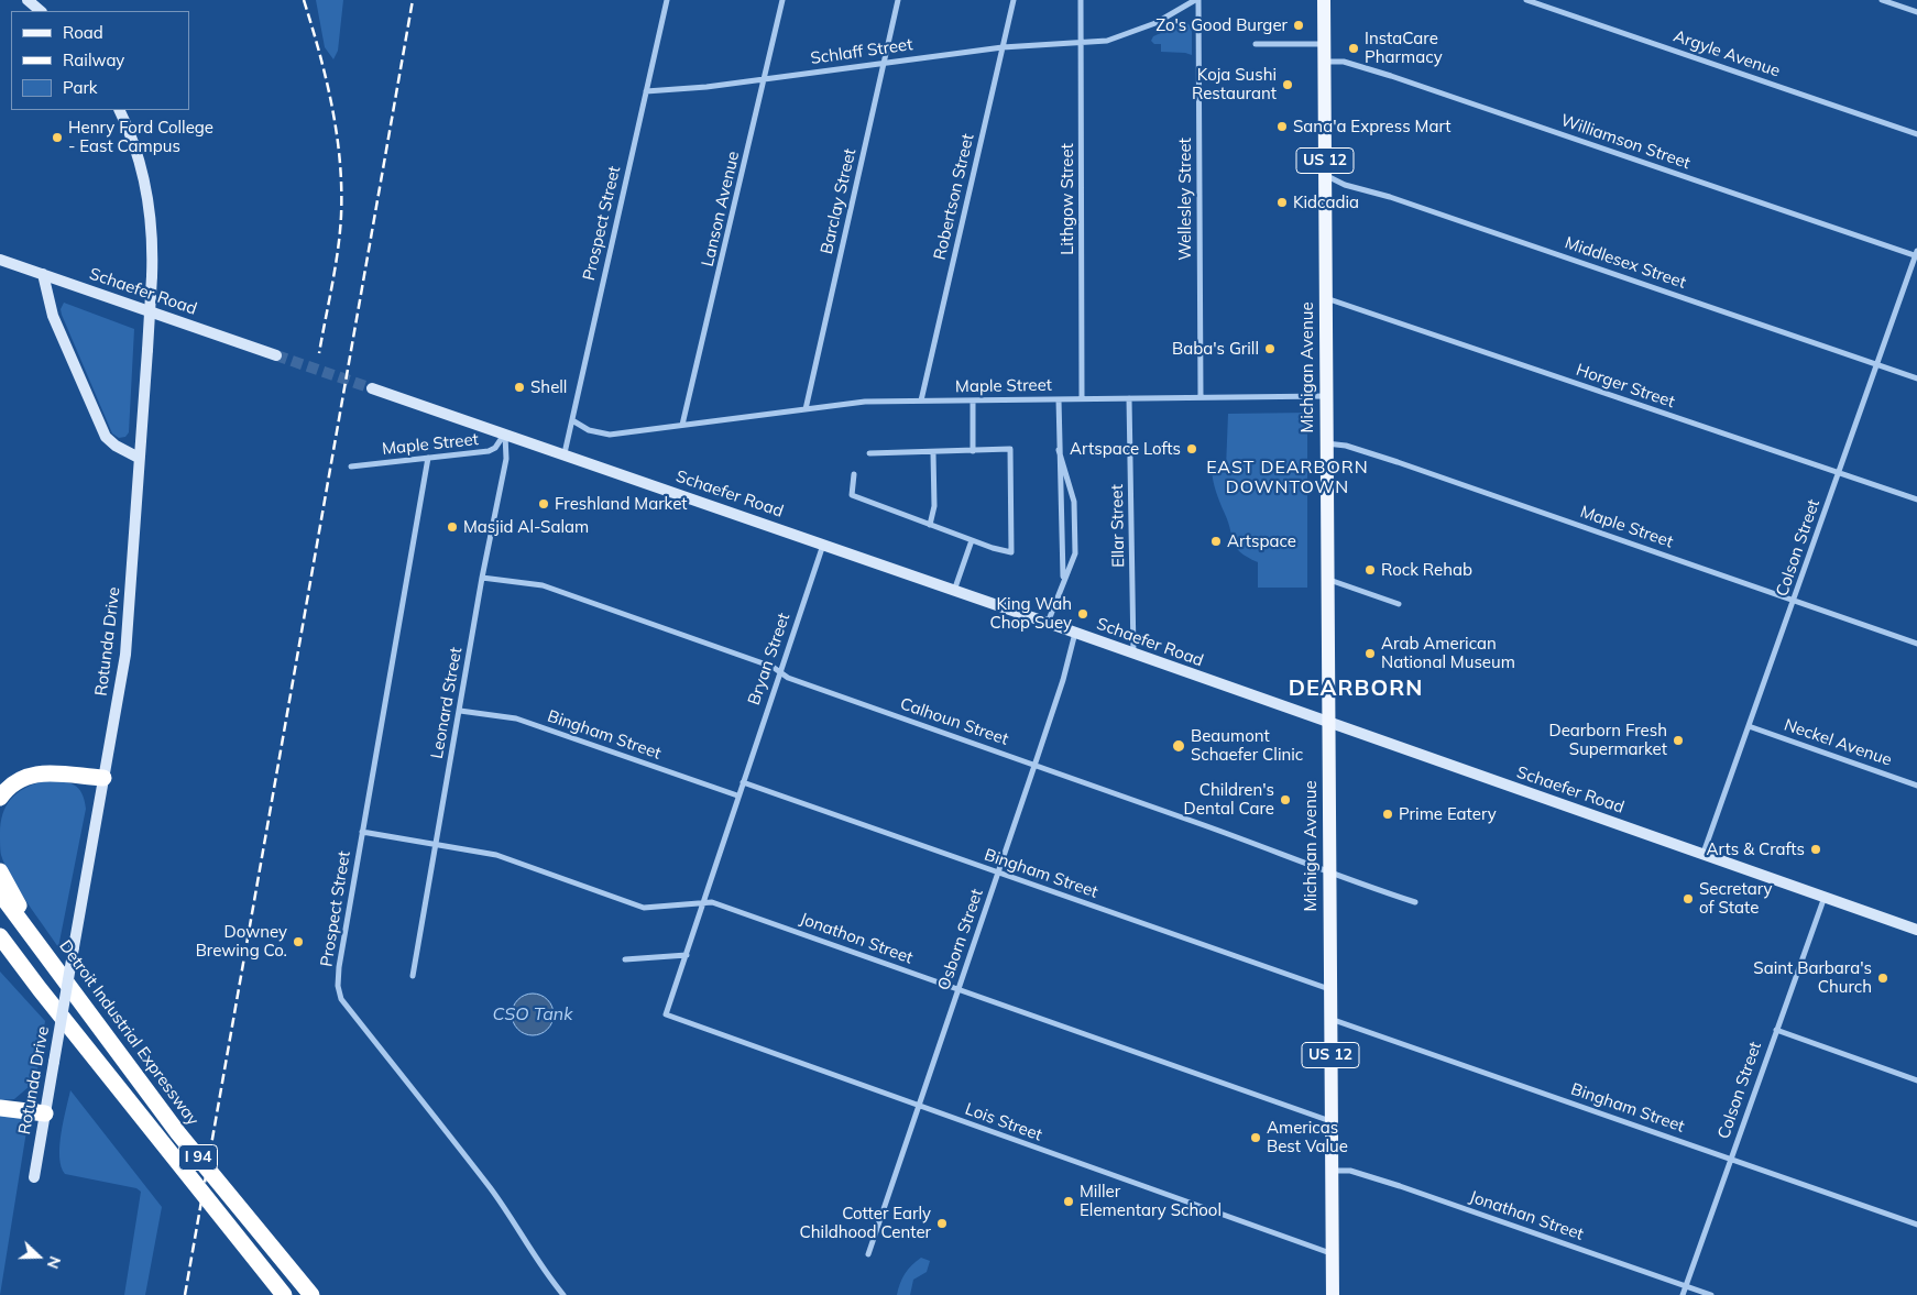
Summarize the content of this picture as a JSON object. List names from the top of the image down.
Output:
{
  "streets": {
    "highway": ["Detroit Industrial Expressway", "I 94"],
    "main road": [
      "US 12",
      "Schaefer Road",
      "Michigan Avenue",
      "Rotunda Drive"
    ],
    "street": [
      "Schlaff Street",
      "Argyle Avenue",
      "Williamson Street",
      "Robertson Street",
      "Lithgow Street",
      "Wellesley Street",
      "Barclay Street",
      "Lanson Avenue",
      "Prospect Street",
      "Middlesex Street",
      "Maple Street",
      "Horger Street",
      "Ellar Street",
      "Colson Street",
      "Bryan Street",
      "Leonard Street",
      "Calhoun Street",
      "Bingham Street",
      "Neckel Avenue",
      "Jonathon Street",
      "Osborn Street",
      "Lois Street",
      "Jonathan Street"
    ]
  },
  "crossings": [
    ["Schlaff Street", "Robertson Street"],
    ["Schlaff Street", "Lithgow Street"],
    ["Schlaff Street", "Wellesley Street"],
    ["Schlaff Street", "Barclay Street"],
    ["Schlaff Street", "Lanson Avenue"],
    ["Schlaff Street", "Prospect Street"],
    ["Williamson Street", "Michigan Avenue"],
    ["Williamson Street", "Colson Street"],
    ["Robertson Street", "Maple Street"],
    ["Lithgow Street", "Maple Street"],
    ["Wellesley Street", "Maple Street"],
    ["Barclay Street", "Maple Street"],
    ["Lanson Avenue", "Maple Street"],
    ["Prospect Street", "Schaefer Road"],
    ["Prospect Street", "Maple Street"],
    ["Prospect Street", "Jonathon Street"],
    ["Middlesex Street", "Michigan Avenue"],
    ["Middlesex Street", "Colson Street"],
    ["Schaefer Road", "Michigan Avenue"],
    ["Schaefer Road", "Maple Street"],
    ["Schaefer Road", "Ellar Street"],
    ["Schaefer Road", "Colson Street"],
    ["Schaefer Road", "Bryan Street"],
    ["Schaefer Road", "Leonard Street"],
    ["Schaefer Road", "Osborn Street"],
    ["Michigan Avenue", "Maple Street"],
    ["Michigan Avenue", "Horger Street"],
    ["Michigan Avenue", "Calhoun Street"],
    ["Michigan Avenue", "Bingham Street"],
    ["Michigan Avenue", "Jonathon Street"],
    ["Michigan Avenue", "Lois Street"],
    ["Michigan Avenue", "Jonathan Street"],
    ["Maple Street", "Ellar Street"],
    ["Maple Street", "Colson Street"],
    ["Maple Street", "Leonard Street"],
    ["Horger Street", "Colson Street"],
    ["Colson Street", "Bingham Street"],
    ["Colson Street", "Neckel Avenue"],
    ["Colson Street", "Jonathan Street"],
    ["Bryan Street", "Calhoun Street"],
    ["Bryan Street", "Bingham Street"],
    ["Leonard Street", "Calhoun Street"],
    ["Leonard Street", "Bingham Street"],
    ["Leonard Street", "Jonathon Street"],
    ["Calhoun Street", "Osborn Street"],
    ["Bingham Street", "Osborn Street"],
    ["Jonathon Street", "Osborn Street"],
    ["Osborn Street", "Lois Street"]
  ],
  "districts": ["EAST DEARBORN DOWNTOWN", "DEARBORN"],
  "water": ["CSO Tank"],
  "places": [
    "Zo's Good Burger",
    "InstaCare Pharmacy",
    "Koja Sushi Restaurant",
    "Sana'a Express Mart",
    "Henry Ford College - East Campus",
    "Kidcadia",
    "Baba's Grill",
    "Shell",
    "Artspace Lofts",
    "Freshland Market",
    "Masjid Al-Salam",
    "Artspace",
    "Rock Rehab",
    "King Wah Chop Suey",
    "Arab American National Museum",
    "Dearborn Fresh Supermarket",
    "Beaumont Schaefer Clinic",
    "Children's Dental Care",
    "Prime Eatery",
    "Arts & Crafts",
    "Secretary of State",
    "Downey Brewing Co.",
    "Saint Barbara's Church",
    "Americas Best Value",
    "Miller Elementary School",
    "Cotter Early Childhood Center"
  ],
  "legend": ["Road", "Railway", "Park"],
  "north": "right"
}
